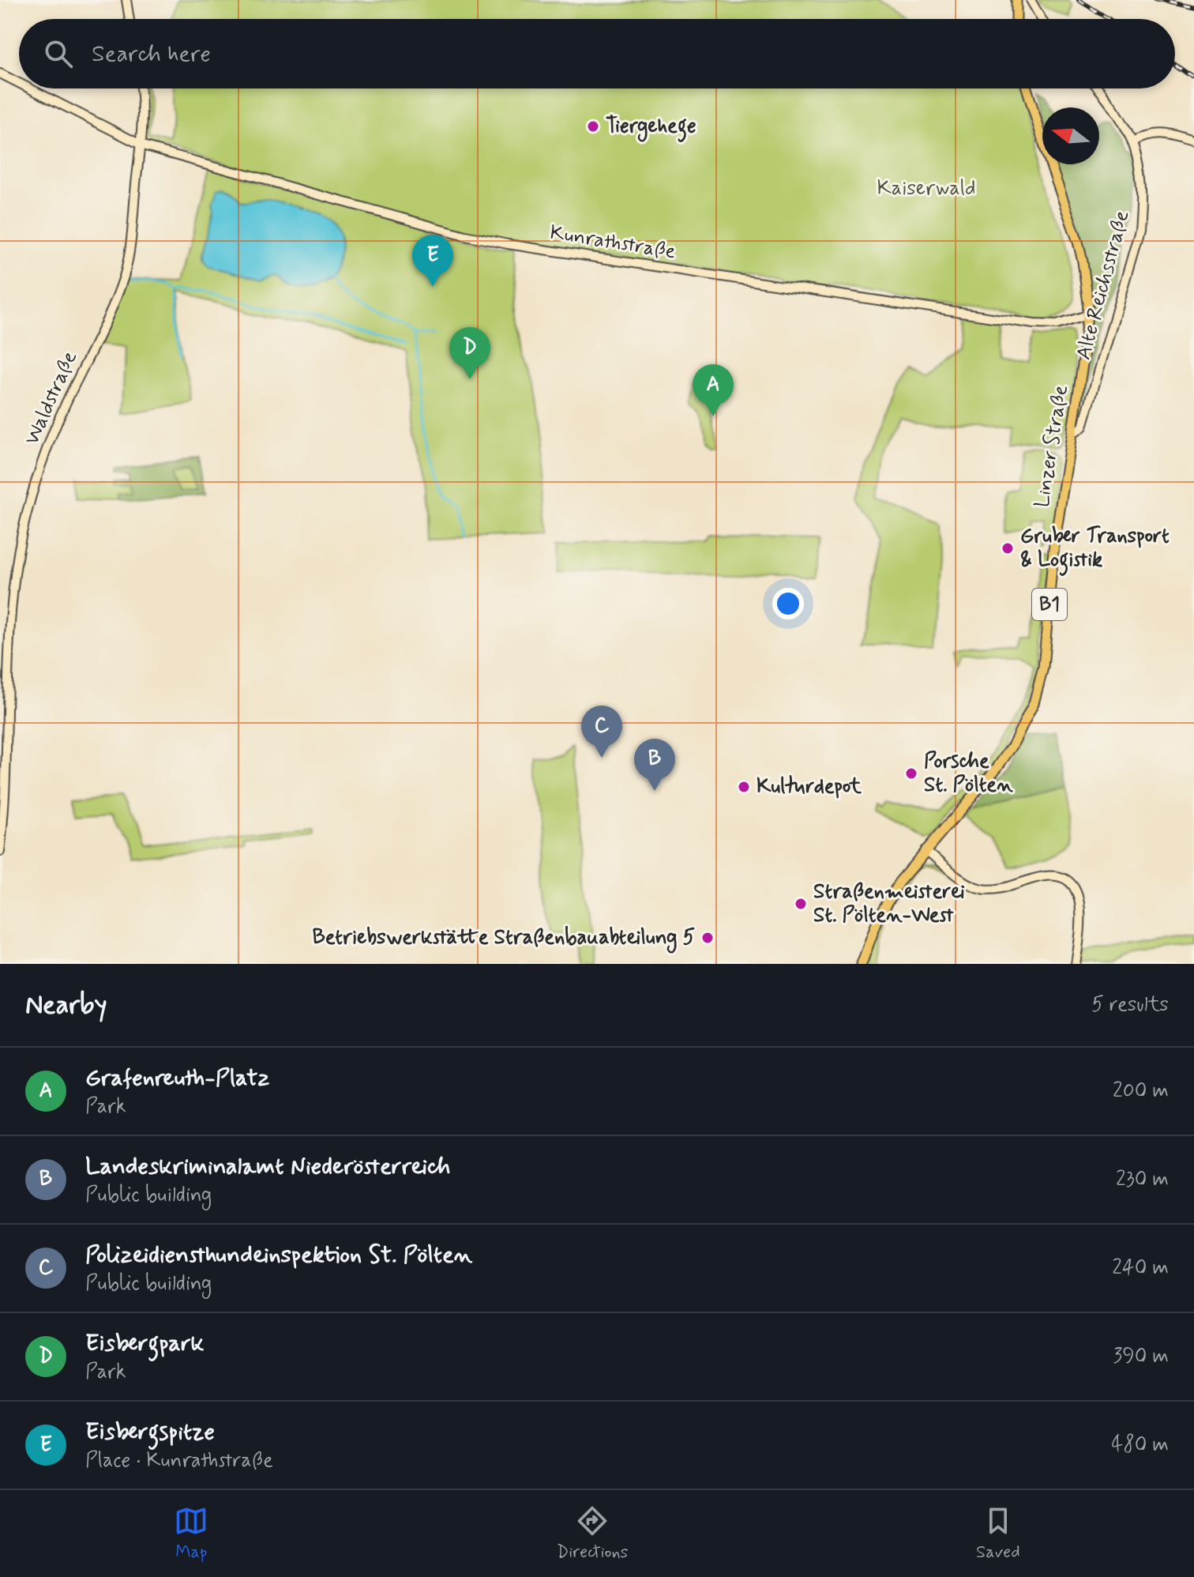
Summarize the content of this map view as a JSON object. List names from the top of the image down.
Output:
{
  "streets": {
    "main road": ["Linzer Straße", "B1"],
    "street": ["Kunrathstraße", "Alte Reichsstraße", "Waldstraße"]
  },
  "crossings": [
    ["Kunrathstraße", "Waldstraße"],
    ["Kunrathstraße", "Linzer Straße"],
    ["Alte Reichsstraße", "Linzer Straße"]
  ],
  "parks": ["Kaiserwald"],
  "places": [
    "Tiergehege",
    "Gruber Transport & Logistik",
    "Porsche St. Pölten",
    "Kulturdepot",
    "Straßenmeisterei St. Pölten-West",
    "Betriebswerkstätte Straßenbauabteilung 5"
  ],
  "north": "left",
  "page": {
    "search": "Search here",
    "pins": [
      "E",
      "D",
      "A",
      "C",
      "B"
    ],
    "heading": ["Nearby", "5 results"],
    "list": [
      {
        "mark": "A",
        "name": "Grafenreuth-Platz",
        "note": "Park",
        "value": "200 m"
      },
      {
        "mark": "B",
        "name": "Landeskriminalamt Niederösterreich",
        "note": "Public building",
        "value": "230 m"
      },
      {
        "mark": "C",
        "name": "Polizeidiensthundeinspektion St. Pölten",
        "note": "Public building",
        "value": "240 m"
      },
      {
        "mark": "D",
        "name": "Eisbergpark",
        "note": "Park",
        "value": "390 m"
      },
      {
        "mark": "E",
        "name": "Eisbergspitze",
        "note": "Place · Kunrathstraße",
        "value": "480 m"
      }
    ],
    "nav": ["Map", "Directions", "Saved"]
  }
}
